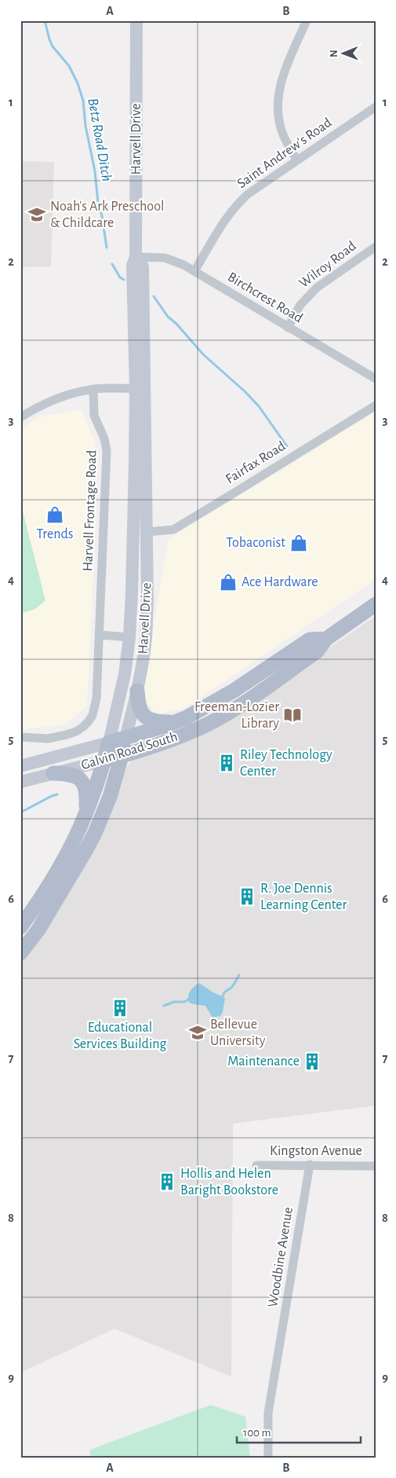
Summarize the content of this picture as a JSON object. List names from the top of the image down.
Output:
{
  "streets": {
    "main road": ["Harvell Drive", "Galvin Road South"],
    "street": [
      "Saint Andrew's Road",
      "Wilroy Road",
      "Birchcrest Road",
      "Fairfax Road",
      "Harvell Frontage Road",
      "Kingston Avenue",
      "Woodbine Avenue"
    ]
  },
  "crossings": [
    ["Harvell Drive", "Birchcrest Road"],
    ["Harvell Drive", "Fairfax Road"],
    ["Harvell Drive", "Galvin Road South"],
    ["Saint Andrew's Road", "Birchcrest Road"],
    ["Wilroy Road", "Birchcrest Road"],
    ["Kingston Avenue", "Woodbine Avenue"]
  ],
  "water": ["Betz Road Ditch"],
  "places": {
    "school or university": ["Noah's Ark Preschool & Childcare", "Bellevue University"],
    "shop": ["Trends", "Tobaconist", "Ace Hardware"],
    "library": ["Freeman-Lozier Library"],
    "building": [
      "Riley Technology Center",
      "R. Joe Dennis Learning Center",
      "Educational Services Building",
      "Maintenance",
      "Hollis and Helen Baright Bookstore"
    ]
  },
  "scale_bar": "100 m",
  "north": "left",
  "grid": {
    "columns": ["A", "B"],
    "rows": [
      "1",
      "2",
      "3",
      "4",
      "5",
      "6",
      "7",
      "8",
      "9"
    ]
  }
}
